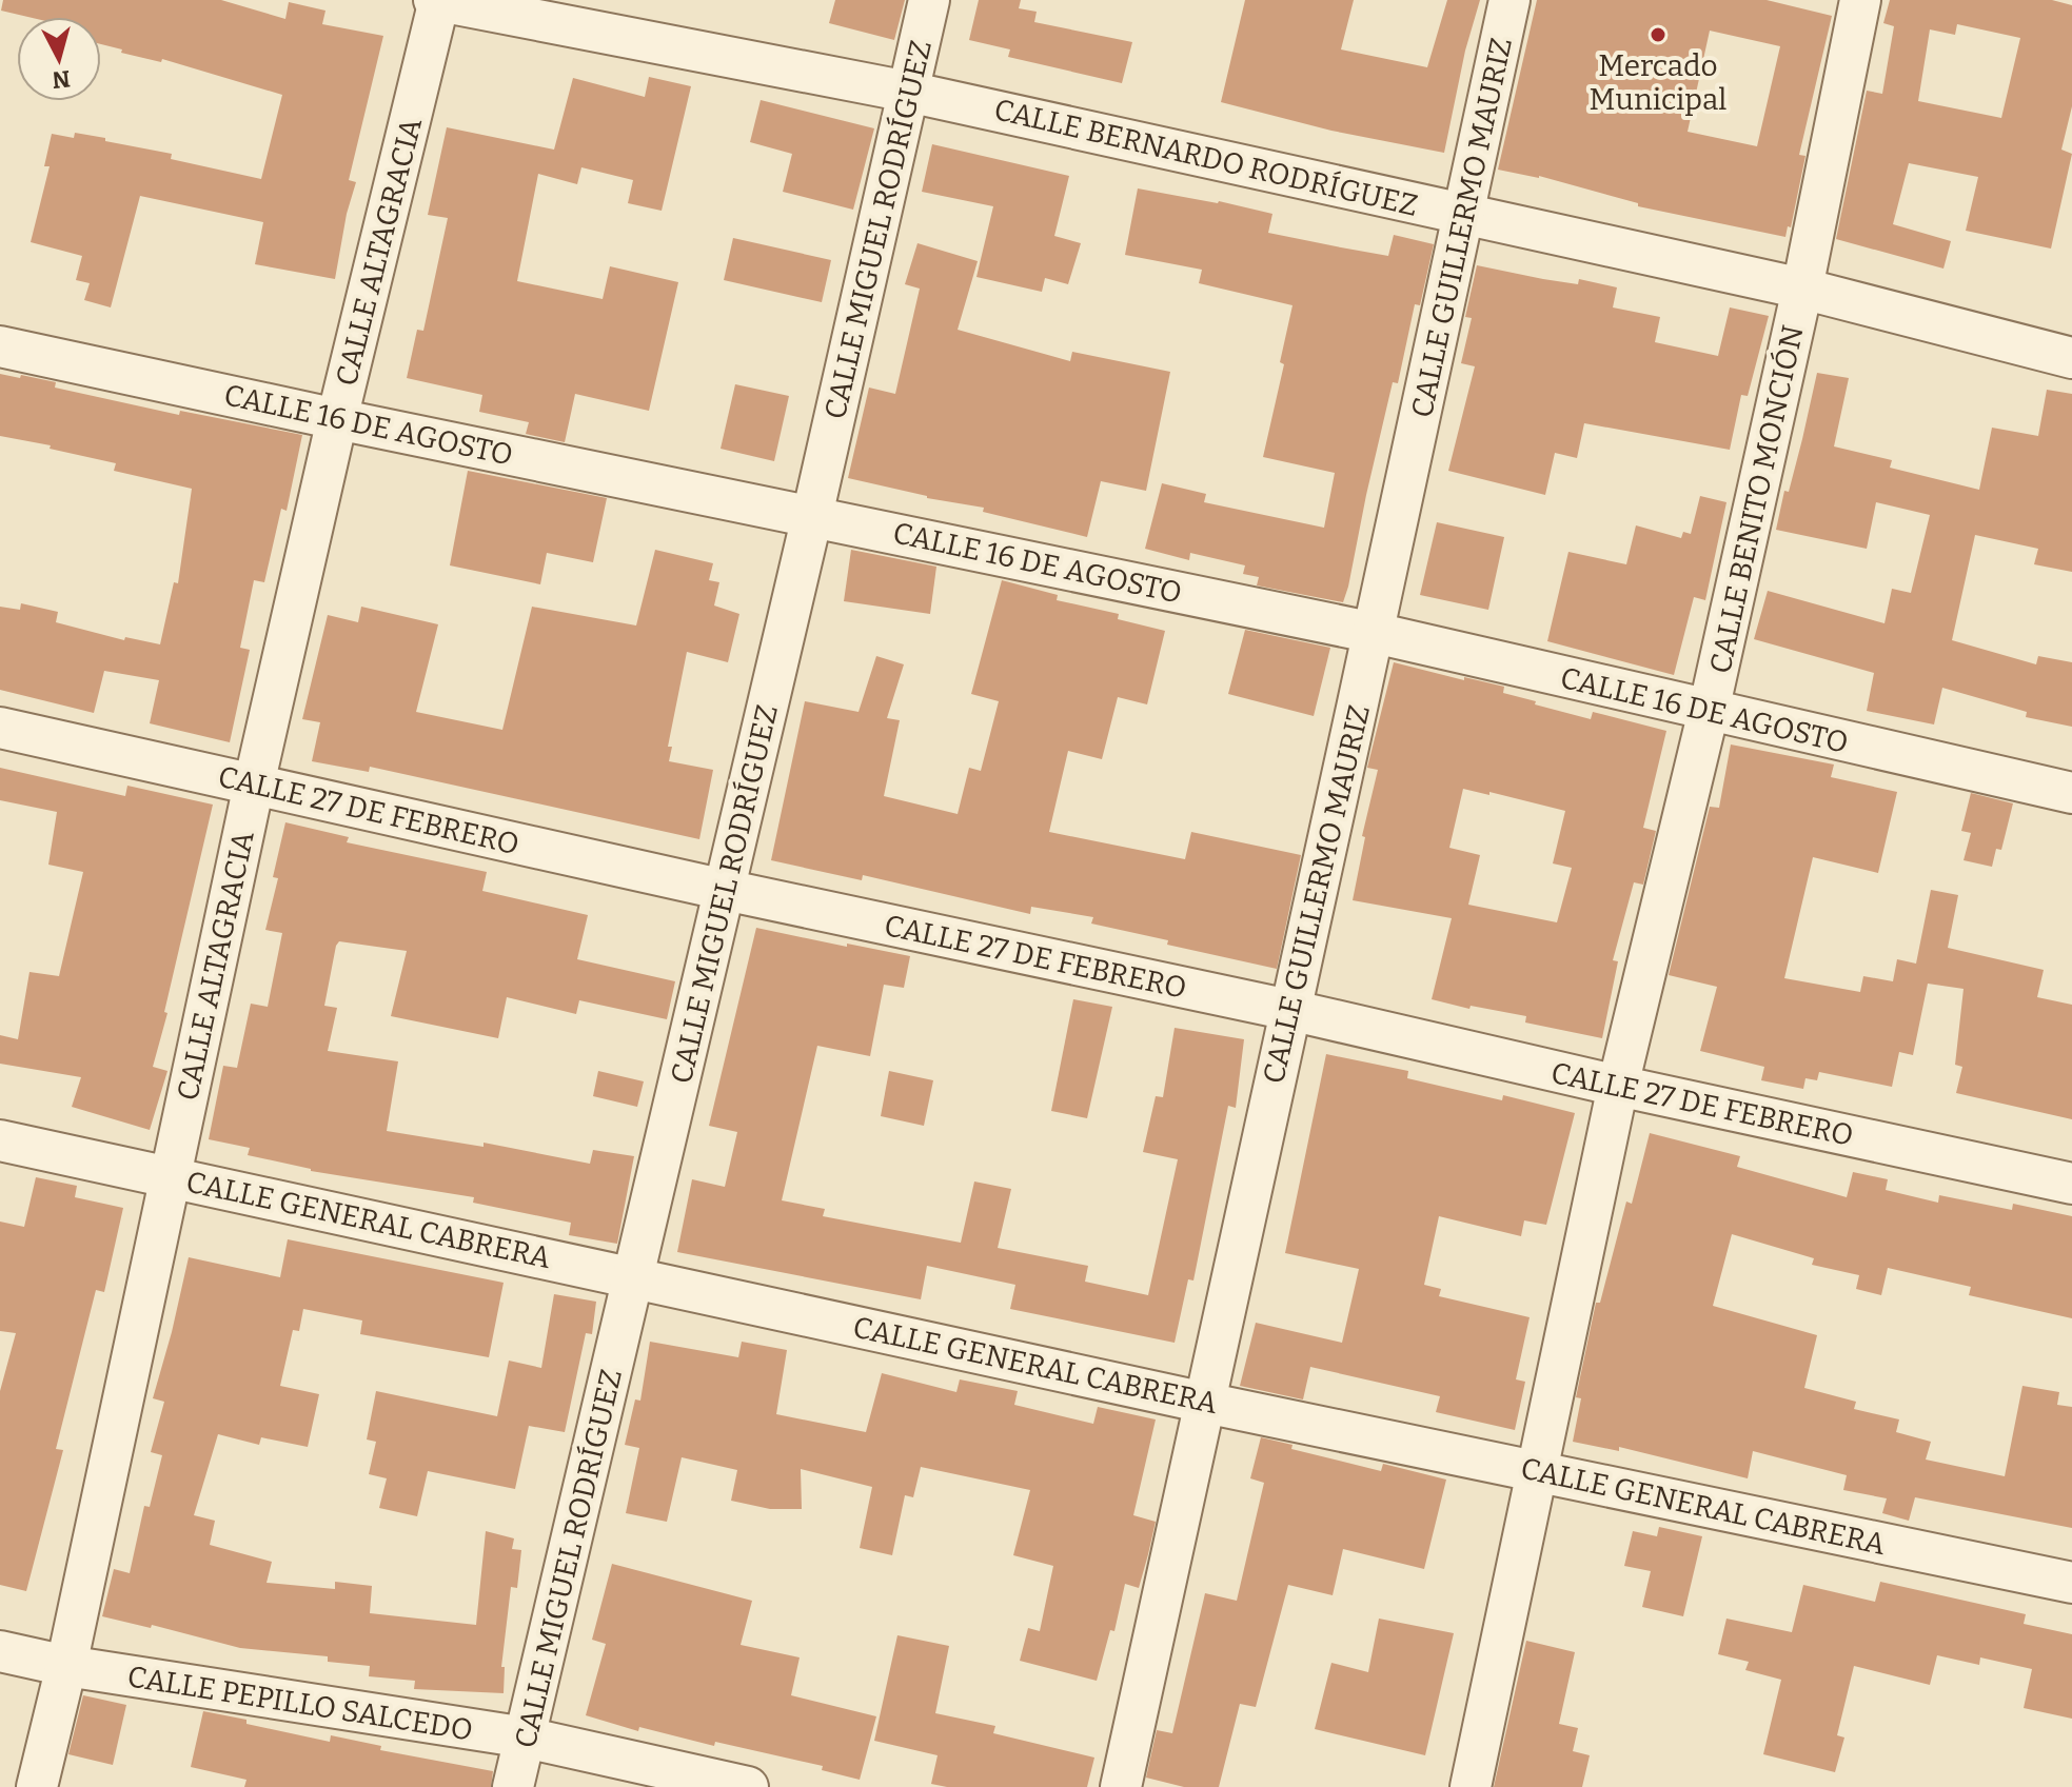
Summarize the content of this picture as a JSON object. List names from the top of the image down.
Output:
{
  "streets": {
    "street": [
      "CALLE BERNARDO RODRÍGUEZ",
      "CALLE GUILLERMO MAURIZ",
      "CALLE MIGUEL RODRÍGUEZ",
      "CALLE ALTAGRACIA",
      "CALLE 16 DE AGOSTO",
      "CALLE BENITO MONCIÓN",
      "CALLE 27 DE FEBRERO",
      "CALLE GENERAL CABRERA",
      "CALLE PEPILLO SALCEDO"
    ]
  },
  "crossings": [
    ["CALLE BERNARDO RODRÍGUEZ", "CALLE GUILLERMO MAURIZ"],
    ["CALLE BERNARDO RODRÍGUEZ", "CALLE MIGUEL RODRÍGUEZ"],
    ["CALLE BERNARDO RODRÍGUEZ", "CALLE ALTAGRACIA"],
    ["CALLE BERNARDO RODRÍGUEZ", "CALLE BENITO MONCIÓN"],
    ["CALLE GUILLERMO MAURIZ", "CALLE 16 DE AGOSTO"],
    ["CALLE GUILLERMO MAURIZ", "CALLE 27 DE FEBRERO"],
    ["CALLE GUILLERMO MAURIZ", "CALLE GENERAL CABRERA"],
    ["CALLE MIGUEL RODRÍGUEZ", "CALLE 16 DE AGOSTO"],
    ["CALLE MIGUEL RODRÍGUEZ", "CALLE 27 DE FEBRERO"],
    ["CALLE MIGUEL RODRÍGUEZ", "CALLE GENERAL CABRERA"],
    ["CALLE MIGUEL RODRÍGUEZ", "CALLE PEPILLO SALCEDO"],
    ["CALLE ALTAGRACIA", "CALLE 16 DE AGOSTO"],
    ["CALLE ALTAGRACIA", "CALLE 27 DE FEBRERO"],
    ["CALLE ALTAGRACIA", "CALLE GENERAL CABRERA"],
    ["CALLE ALTAGRACIA", "CALLE PEPILLO SALCEDO"],
    ["CALLE 16 DE AGOSTO", "CALLE BENITO MONCIÓN"],
    ["CALLE BENITO MONCIÓN", "CALLE 27 DE FEBRERO"],
    ["CALLE BENITO MONCIÓN", "CALLE GENERAL CABRERA"]
  ],
  "places": ["Mercado Municipal"],
  "north": "bottom"
}
